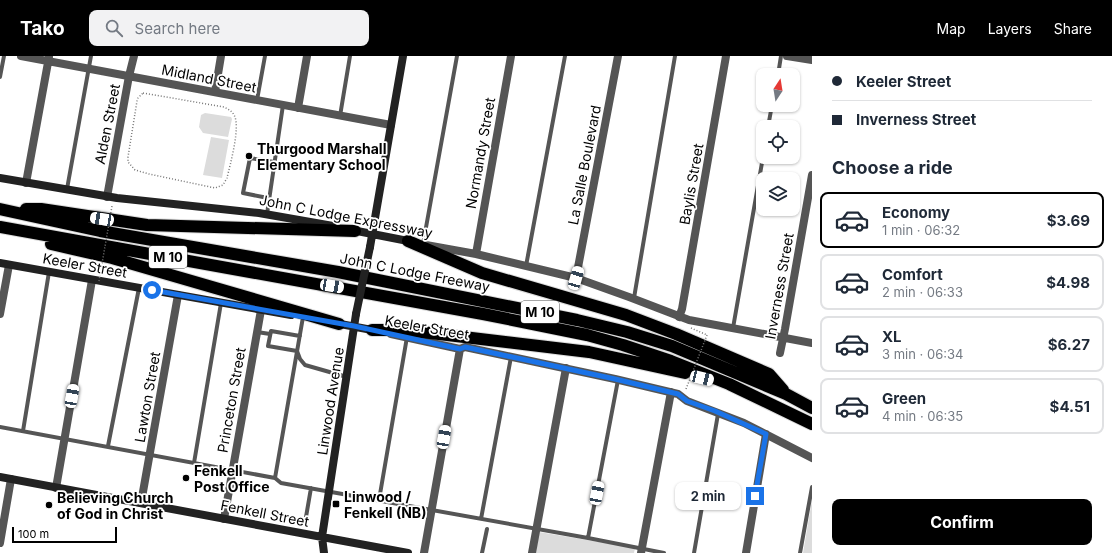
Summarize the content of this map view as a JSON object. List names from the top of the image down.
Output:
{
  "streets": {
    "highway": ["M 10", "John C Lodge Freeway"],
    "street": [
      "Midland Street",
      "Alden Street",
      "Normandy Street",
      "La Salle Boulevard",
      "Baylis Street",
      "John C Lodge Expressway",
      "Keeler Street",
      "Inverness Street",
      "Lawton Street",
      "Princeton Street",
      "Linwood Avenue",
      "Fenkell Street"
    ]
  },
  "crossings": [
    ["Midland Street", "Alden Street"],
    ["Midland Street", "Linwood Avenue"],
    ["Alden Street", "John C Lodge Expressway"],
    ["Normandy Street", "John C Lodge Expressway"],
    ["La Salle Boulevard", "John C Lodge Expressway"],
    ["Baylis Street", "John C Lodge Expressway"],
    ["John C Lodge Expressway", "Inverness Street"],
    ["John C Lodge Expressway", "Linwood Avenue"],
    ["Keeler Street", "Lawton Street"],
    ["Keeler Street", "Princeton Street"],
    ["Keeler Street", "Linwood Avenue"],
    ["Lawton Street", "Fenkell Street"],
    ["Princeton Street", "Fenkell Street"],
    ["Linwood Avenue", "Fenkell Street"]
  ],
  "places": {
    "other": ["Thurgood Marshall Elementary School", "Fenkell Post Office", "Believing Church of God in Christ"],
    "transit": ["Linwood / Fenkell (NB)"]
  },
  "scale_bar": "100 m",
  "north": "top",
  "page": {
    "header": "Tako",
    "search": "Search here",
    "nav": ["Map", "Layers", "Share"],
    "banner": ["Keeler Street", "Inverness Street"],
    "heading": "Choose a ride",
    "list": [
      {
        "name": "Economy",
        "note": "1 min · 06:32",
        "value": "$3.69"
      },
      {
        "name": "Comfort",
        "note": "2 min · 06:33",
        "value": "$4.98"
      },
      {
        "name": "XL",
        "note": "3 min · 06:34",
        "value": "$6.27"
      },
      {
        "name": "Green",
        "note": "4 min · 06:35",
        "value": "$4.51"
      }
    ],
    "bubble": "2 min",
    "buttons": "Confirm",
    "scale": "100 m"
  }
}
